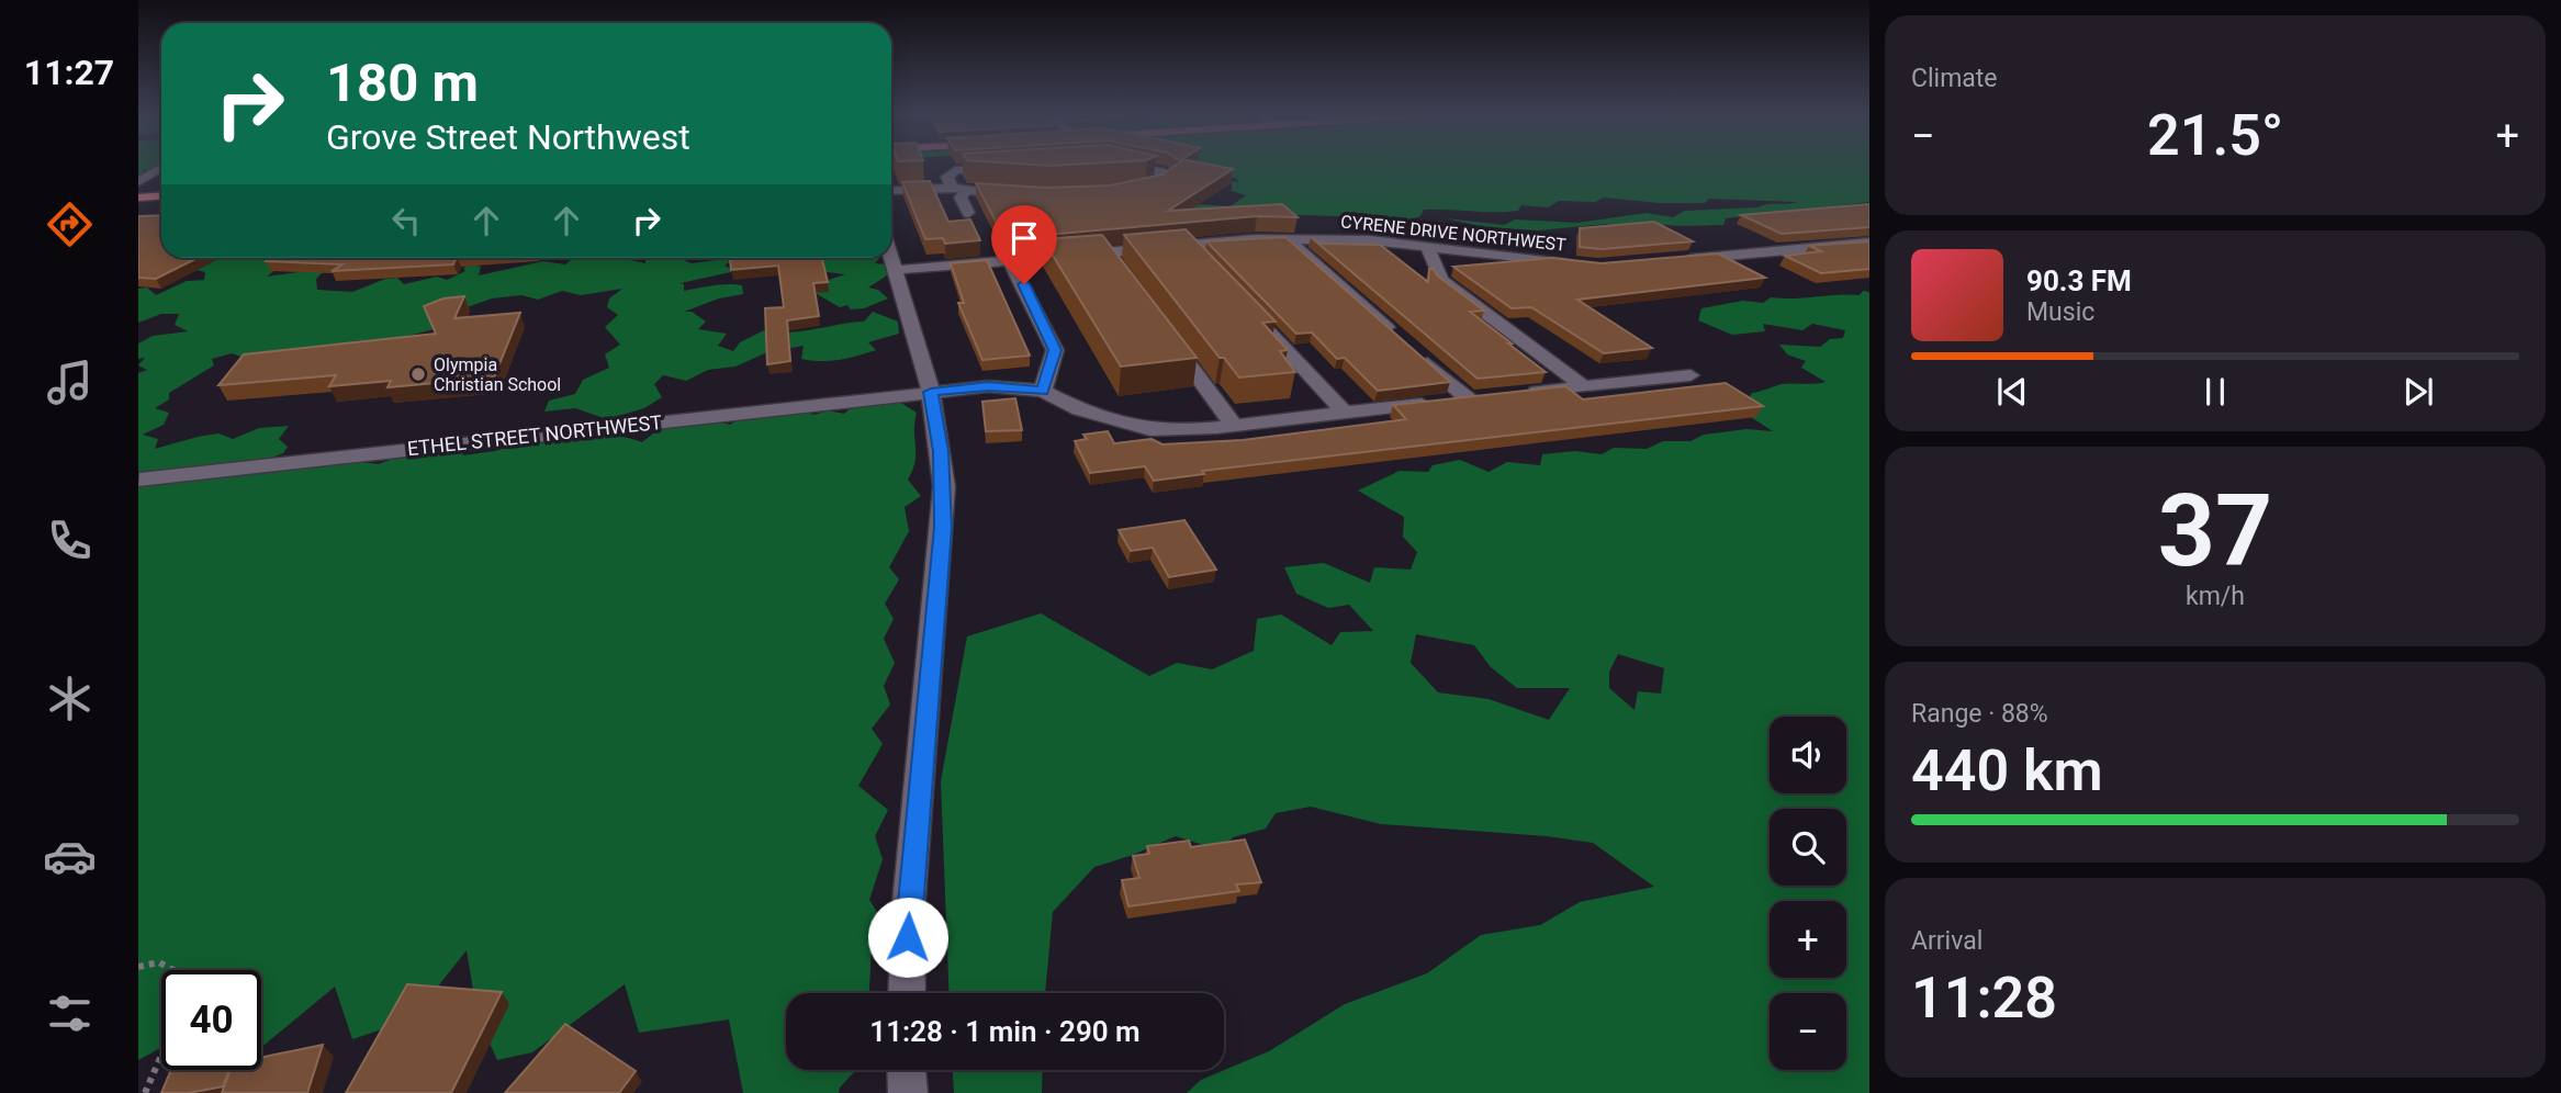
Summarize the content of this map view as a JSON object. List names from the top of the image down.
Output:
{
  "streets": {
    "street": ["CYRENE DRIVE NORTHWEST", "ETHEL STREET NORTHWEST"]
  },
  "places": ["Olympia Christian School"],
  "page": {
    "tabs": "11:27",
    "tile": [
      "Climate",
      ["37", "km/h"],
      ["Range · 88%", "440 km"],
      ["Arrival", "11:28"]
    ],
    "turn": ["180 m", "Grove Street Northwest"],
    "heat": ["−", "21.5°", "+"],
    "song": ["90.3 FM", "Music"],
    "map_buttons": ["+", "−"],
    "limit": "40",
    "trip": "11:28 · 1 min · 290 m"
  }
}
